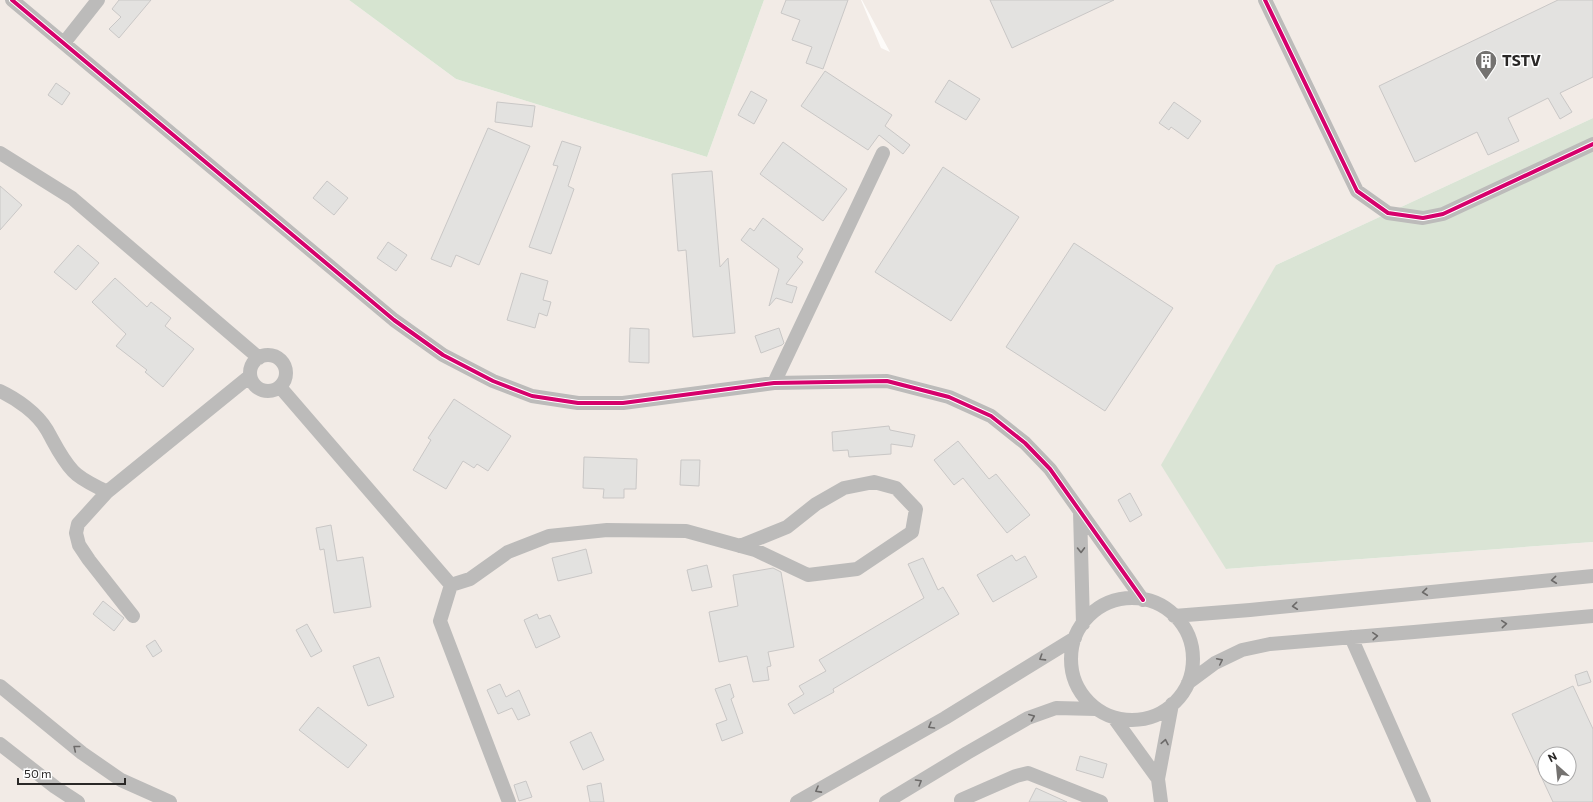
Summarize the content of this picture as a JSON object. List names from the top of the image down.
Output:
{
  "places": {
    "building": ["TSTV"]
  },
  "scale_bar": "50 m",
  "north": "top left"
}
